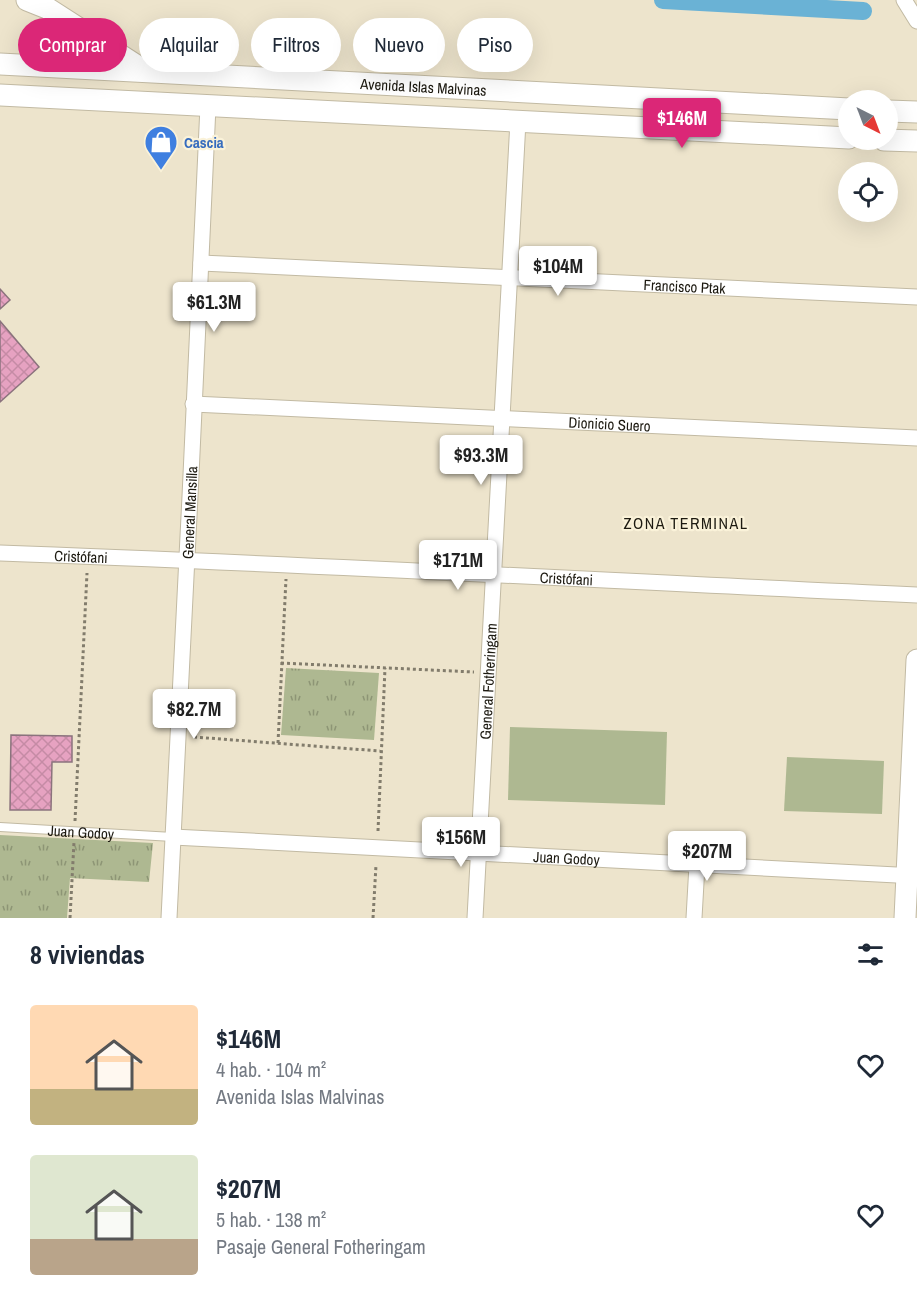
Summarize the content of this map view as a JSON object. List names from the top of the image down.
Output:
{
  "streets": {
    "street": [
      "Avenida Islas Malvinas",
      "Francisco Ptak",
      "Dionicio Suero",
      "General Mansilla",
      "Cristófani",
      "General Fotheringam",
      "Juan Godoy"
    ]
  },
  "crossings": [
    ["Avenida Islas Malvinas", "General Mansilla"],
    ["Avenida Islas Malvinas", "General Fotheringam"],
    ["Francisco Ptak", "General Mansilla"],
    ["Francisco Ptak", "General Fotheringam"],
    ["Dionicio Suero", "General Mansilla"],
    ["Dionicio Suero", "General Fotheringam"],
    ["General Mansilla", "Cristófani"],
    ["General Mansilla", "Juan Godoy"],
    ["Cristófani", "General Fotheringam"],
    ["General Fotheringam", "Juan Godoy"]
  ],
  "districts": ["ZONA TERMINAL"],
  "places": {
    "shop": ["Cascia"]
  },
  "north": "bottom right",
  "page": {
    "chip": [
      "Comprar",
      "Alquilar",
      "Filtros",
      "Nuevo",
      "Piso"
    ],
    "price": [
      "$146M",
      "$104M",
      "$61.3M",
      "$93.3M",
      "$171M",
      "$82.7M",
      "$156M",
      "$207M"
    ],
    "heading": "8 viviendas",
    "list": [
      {
        "name": "$146M",
        "note": "4 hab. · 104 m² · Avenida Islas Malvinas"
      },
      {
        "name": "$207M",
        "note": "5 hab. · 138 m² · Pasaje General Fotheringam"
      }
    ]
  }
}
